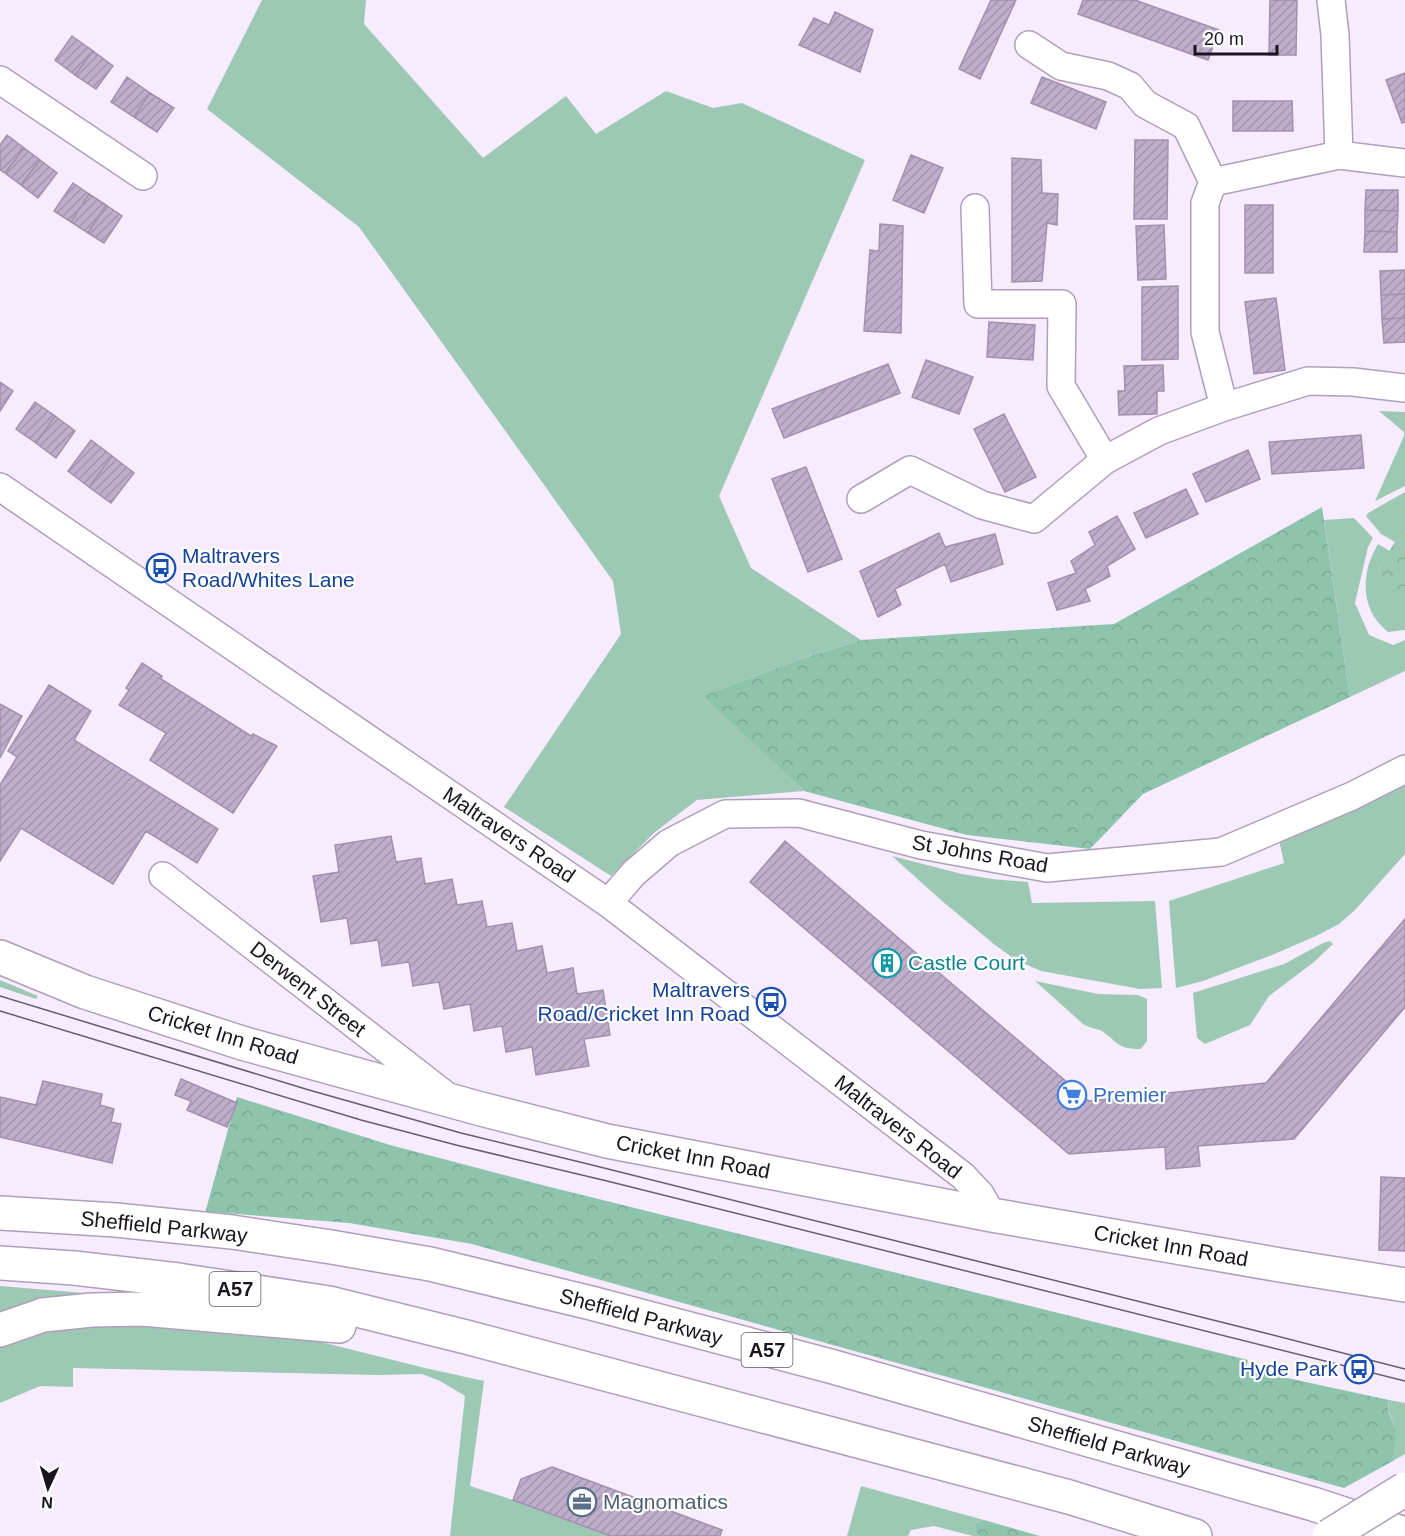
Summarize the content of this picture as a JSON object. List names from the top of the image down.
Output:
{
  "streets": {
    "main road": ["Cricket Inn Road", "Sheffield Parkway", "A57"],
    "street": ["Maltravers Road", "St Johns Road", "Derwent Street"]
  },
  "crossings": [
    ["Maltravers Road", "St Johns Road"],
    ["Maltravers Road", "Cricket Inn Road"],
    ["Derwent Street", "Cricket Inn Road"]
  ],
  "places": {
    "bus stop": ["Maltravers Road/Whites Lane", "Maltravers Road/Cricket Inn Road", "Hyde Park"],
    "building": ["Castle Court"],
    "supermarket": ["Premier"],
    "office": ["Magnomatics"]
  },
  "scale_bar": "20 m",
  "north": "bottom"
}
